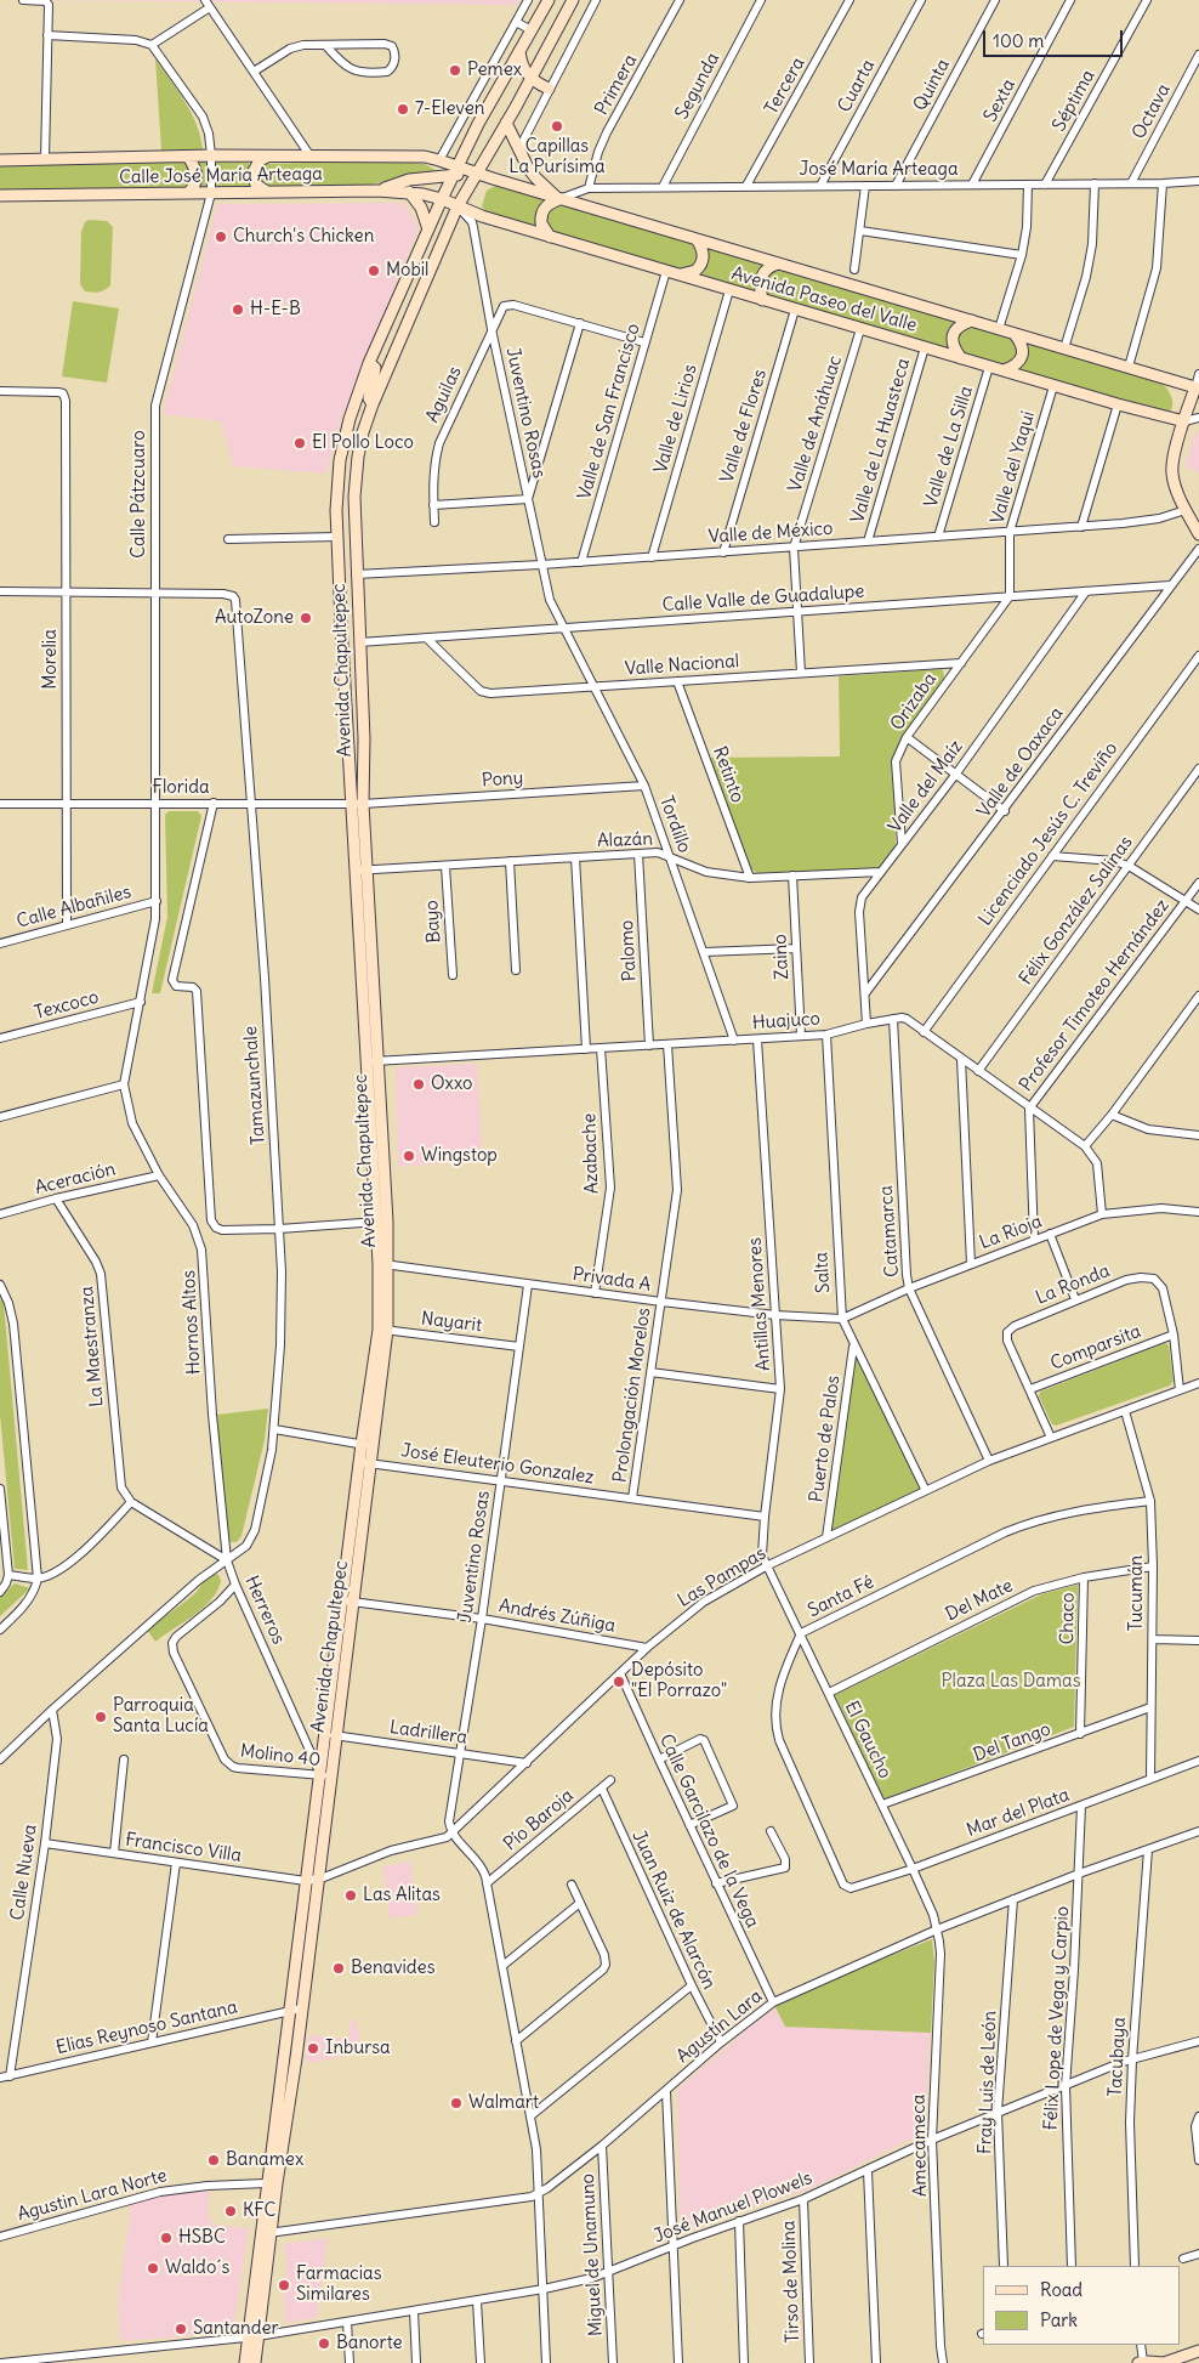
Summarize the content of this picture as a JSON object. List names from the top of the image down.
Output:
{
  "streets": {
    "main road": ["Calle José María Arteaga", "Avenida Paseo del Valle", "Avenida Chapultepec"],
    "street": [
      "Primera",
      "Quinta",
      "Segunda",
      "Tercera",
      "Cuarta",
      "Sexta",
      "Séptima",
      "Octava",
      "José María Arteaga",
      "Aguilas",
      "Valle de San Francisco",
      "Juventino Rosas",
      "Valle de Lirios",
      "Valle de Anáhuac",
      "Valle de Flores",
      "Valle de La Huasteca",
      "Valle de La Silla",
      "Valle del Yaqui",
      "Calle Pátzcuaro",
      "Valle de México",
      "Calle Valle de Guadalupe",
      "Morelia",
      "Valle Nacional",
      "Orizaba",
      "Valle de Oaxaca",
      "Retinto",
      "Pony",
      "Valle del Maíz",
      "Florida",
      "Tordillo",
      "Licenciado Jesús C. Treviño",
      "Alazán",
      "Calle Albañiles",
      "Félix González Salinas",
      "Bayo",
      "Palomo",
      "Zaino",
      "Profesor Timoteo Hernández",
      "Texcoco",
      "Huajuco",
      "Tamazunchale",
      "Azabache",
      "Aceración",
      "Catamarca",
      "La Rioja",
      "Salta",
      "Privada A",
      "La Ronda",
      "Antillas Menores",
      "Hornos Altos",
      "Nayarit",
      "La Maestranza",
      "Comparsita",
      "Prolongación Morelos",
      "Puerto de Palos",
      "José Eleuterio Gonzalez",
      "Las Pampas",
      "Tucumán",
      "Santa Fé",
      "Del Mate",
      "Herreros",
      "Andrés Zúñiga",
      "Chaco",
      "Ladrillera",
      "El Gaucho",
      "Del Tango",
      "Molino 40",
      "Mar del Plata",
      "Pío Baroja",
      "Calle Garcilazo de la Vega",
      "Francisco Villa",
      "Calle Nueva",
      "Juan Ruiz de Alarcón",
      "Félix Lope de Vega y Carpio",
      "Agustín Lara",
      "Elias Reynoso Santana",
      "Tacubaya",
      "Fray Luis de León",
      "Amecameca",
      "Agustin Lara Norte",
      "José Manuel Plowels",
      "Miguel de Unamuno",
      "Tirso de Molina"
    ]
  },
  "crossings": [
    ["Primera", "José María Arteaga"],
    ["Quinta", "José María Arteaga"],
    ["Segunda", "José María Arteaga"],
    ["Tercera", "José María Arteaga"],
    ["Cuarta", "José María Arteaga"],
    ["Sexta", "José María Arteaga"],
    ["Séptima", "José María Arteaga"],
    ["Octava", "José María Arteaga"],
    ["José María Arteaga", "Avenida Paseo del Valle"],
    ["Calle José María Arteaga", "Avenida Paseo del Valle"],
    ["Calle José María Arteaga", "Juventino Rosas"],
    ["Calle José María Arteaga", "Calle Pátzcuaro"],
    ["Calle José María Arteaga", "Avenida Chapultepec"],
    ["Avenida Paseo del Valle", "Valle de San Francisco"],
    ["Avenida Paseo del Valle", "Juventino Rosas"],
    ["Avenida Paseo del Valle", "Valle de Lirios"],
    ["Avenida Paseo del Valle", "Valle de Anáhuac"],
    ["Avenida Paseo del Valle", "Valle de Flores"],
    ["Avenida Paseo del Valle", "Valle de La Huasteca"],
    ["Avenida Paseo del Valle", "Valle de La Silla"],
    ["Avenida Paseo del Valle", "Valle del Yaqui"],
    ["Avenida Paseo del Valle", "Avenida Chapultepec"],
    ["Aguilas", "Juventino Rosas"],
    ["Valle de San Francisco", "Valle de México"],
    ["Juventino Rosas", "Valle de México"],
    ["Juventino Rosas", "Calle Valle de Guadalupe"],
    ["Juventino Rosas", "Avenida Chapultepec"],
    ["Juventino Rosas", "Tordillo"],
    ["Juventino Rosas", "Privada A"],
    ["Juventino Rosas", "Nayarit"],
    ["Juventino Rosas", "José Eleuterio Gonzalez"],
    ["Juventino Rosas", "Las Pampas"],
    ["Juventino Rosas", "Andrés Zúñiga"],
    ["Juventino Rosas", "Ladrillera"],
    ["Valle de Lirios", "Valle de México"],
    ["Valle de Anáhuac", "Valle de México"],
    ["Valle de Anáhuac", "Calle Valle de Guadalupe"],
    ["Valle de Anáhuac", "Valle Nacional"],
    ["Valle de Flores", "Valle de México"],
    ["Valle de La Huasteca", "Valle de México"],
    ["Valle de La Silla", "Valle de México"],
    ["Valle del Yaqui", "Valle de México"],
    ["Valle del Yaqui", "Calle Valle de Guadalupe"],
    ["Valle del Yaqui", "Orizaba"],
    ["Calle Pátzcuaro", "Florida"],
    ["Calle Pátzcuaro", "Tamazunchale"],
    ["Calle Pátzcuaro", "Hornos Altos"],
    ["Valle de México", "Avenida Chapultepec"],
    ["Calle Valle de Guadalupe", "Valle Nacional"],
    ["Calle Valle de Guadalupe", "Avenida Chapultepec"],
    ["Calle Valle de Guadalupe", "Orizaba"],
    ["Calle Valle de Guadalupe", "Valle de Oaxaca"],
    ["Calle Valle de Guadalupe", "Valle del Maíz"],
    ["Calle Valle de Guadalupe", "Tordillo"],
    ["Morelia", "Florida"],
    ["Morelia", "Calle Albañiles"],
    ["Valle Nacional", "Orizaba"],
    ["Valle Nacional", "Retinto"],
    ["Valle Nacional", "Tordillo"],
    ["Avenida Chapultepec", "Pony"],
    ["Avenida Chapultepec", "Florida"],
    ["Avenida Chapultepec", "Alazán"],
    ["Avenida Chapultepec", "Huajuco"],
    ["Avenida Chapultepec", "Privada A"],
    ["Avenida Chapultepec", "Nayarit"],
    ["Avenida Chapultepec", "José Eleuterio Gonzalez"],
    ["Avenida Chapultepec", "Las Pampas"],
    ["Avenida Chapultepec", "Herreros"],
    ["Avenida Chapultepec", "Andrés Zúñiga"],
    ["Avenida Chapultepec", "Ladrillera"],
    ["Avenida Chapultepec", "Molino 40"],
    ["Avenida Chapultepec", "Francisco Villa"],
    ["Avenida Chapultepec", "Agustín Lara"],
    ["Avenida Chapultepec", "Elias Reynoso Santana"],
    ["Avenida Chapultepec", "José Manuel Plowels"],
    ["Orizaba", "Valle del Maíz"],
    ["Valle de Oaxaca", "Valle del Maíz"],
    ["Retinto", "Alazán"],
    ["Pony", "Florida"],
    ["Pony", "Tordillo"],
    ["Valle del Maíz", "Alazán"],
    ["Valle del Maíz", "Huajuco"],
    ["Florida", "Tamazunchale"],
    ["Florida", "Hornos Altos"],
    ["Tordillo", "Alazán"],
    ["Tordillo", "Huajuco"],
    ["Alazán", "Bayo"],
    ["Alazán", "Palomo"],
    ["Alazán", "Zaino"],
    ["Calle Albañiles", "Hornos Altos"],
    ["Palomo", "Huajuco"],
    ["Zaino", "Huajuco"],
    ["Profesor Timoteo Hernández", "La Rioja"],
    ["Texcoco", "Hornos Altos"],
    ["Huajuco", "Azabache"],
    ["Huajuco", "Catamarca"],
    ["Huajuco", "Salta"],
    ["Huajuco", "Antillas Menores"],
    ["Huajuco", "Prolongación Morelos"],
    ["Tamazunchale", "Hornos Altos"],
    ["Tamazunchale", "Herreros"],
    ["Azabache", "Privada A"],
    ["Aceración", "Hornos Altos"],
    ["Aceración", "La Maestranza"],
    ["Catamarca", "La Rioja"],
    ["Catamarca", "Las Pampas"],
    ["La Rioja", "Salta"],
    ["La Rioja", "Privada A"],
    ["Salta", "Privada A"],
    ["Salta", "Puerto de Palos"],
    ["Salta", "Las Pampas"],
    ["Privada A", "Antillas Menores"],
    ["Privada A", "Prolongación Morelos"],
    ["La Ronda", "Comparsita"],
    ["La Ronda", "Las Pampas"],
    ["Antillas Menores", "José Eleuterio Gonzalez"],
    ["Antillas Menores", "Las Pampas"],
    ["Antillas Menores", "El Gaucho"],
    ["Hornos Altos", "Herreros"],
    ["La Maestranza", "Herreros"],
    ["Prolongación Morelos", "José Eleuterio Gonzalez"],
    ["Puerto de Palos", "Las Pampas"],
    ["Las Pampas", "Tucumán"],
    ["Las Pampas", "Andrés Zúñiga"],
    ["Las Pampas", "Ladrillera"],
    ["Las Pampas", "El Gaucho"],
    ["Las Pampas", "Calle Garcilazo de la Vega"],
    ["Las Pampas", "Francisco Villa"],
    ["Tucumán", "Santa Fé"],
    ["Tucumán", "Del Mate"],
    ["Tucumán", "Del Tango"],
    ["Tucumán", "Mar del Plata"],
    ["Santa Fé", "El Gaucho"],
    ["Santa Fé", "Mar del Plata"],
    ["Del Mate", "Chaco"],
    ["Del Mate", "El Gaucho"],
    ["Herreros", "Molino 40"],
    ["Chaco", "Del Tango"],
    ["El Gaucho", "Del Tango"],
    ["El Gaucho", "Mar del Plata"],
    ["El Gaucho", "Agustín Lara"],
    ["El Gaucho", "Amecameca"],
    ["Mar del Plata", "Félix Lope de Vega y Carpio"],
    ["Pío Baroja", "Juan Ruiz de Alarcón"],
    ["Calle Garcilazo de la Vega", "Agustín Lara"],
    ["Francisco Villa", "Calle Nueva"],
    ["Calle Nueva", "Elias Reynoso Santana"],
    ["Juan Ruiz de Alarcón", "Agustín Lara"],
    ["Félix Lope de Vega y Carpio", "Agustín Lara"],
    ["Félix Lope de Vega y Carpio", "José Manuel Plowels"],
    ["Agustín Lara", "Tacubaya"],
    ["Agustín Lara", "Fray Luis de León"],
    ["Agustín Lara", "Amecameca"],
    ["Agustín Lara", "Miguel de Unamuno"],
    ["Tacubaya", "José Manuel Plowels"],
    ["Fray Luis de León", "José Manuel Plowels"],
    ["Amecameca", "José Manuel Plowels"],
    ["José Manuel Plowels", "Miguel de Unamuno"],
    ["José Manuel Plowels", "Tirso de Molina"]
  ],
  "parks": ["Plaza Las Damas"],
  "places": [
    "Pemex",
    "7-Eleven",
    "Capillas La Purísima",
    "Church's Chicken",
    "Mobil",
    "H-E-B",
    "El Pollo Loco",
    "AutoZone",
    "Oxxo",
    "Wingstop",
    "Depósito \"El Porrazo\"",
    "Parroquia Santa Lucía",
    "Las Alitas",
    "Benavides",
    "Inbursa",
    "Walmart",
    "Banamex",
    "KFC",
    "HSBC",
    "Waldo´s",
    "Farmacias Similares",
    "Santander",
    "Banorte"
  ],
  "legend": ["Road", "Park"],
  "scale_bar": "100 m"
}
